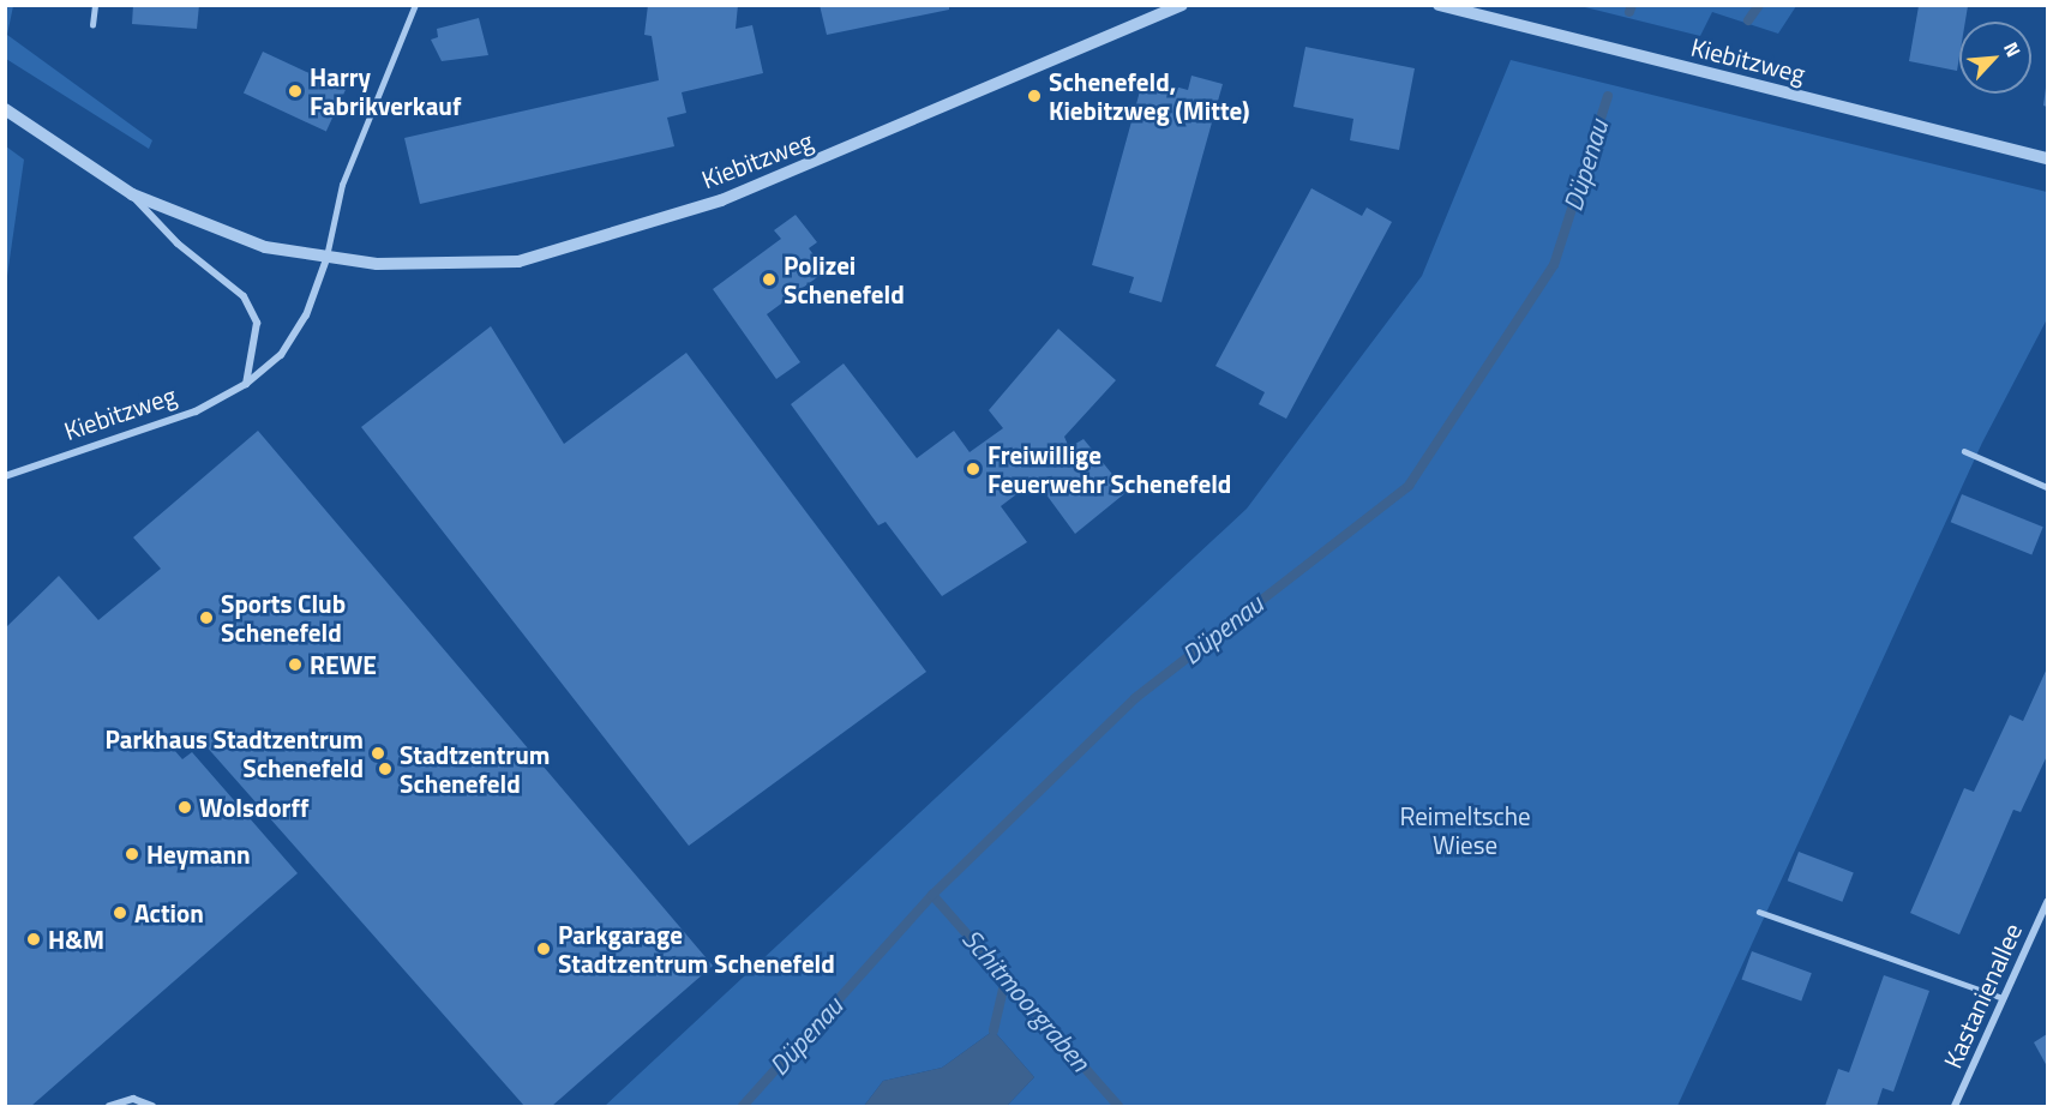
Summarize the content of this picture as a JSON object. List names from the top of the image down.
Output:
{
  "streets": {
    "street": ["Kiebitzweg", "Kastanienallee"]
  },
  "water": ["Düpenau", "Schitmoorgraben"],
  "parks": ["Reimeltsche Wiese"],
  "places": [
    "Harry Fabrikverkauf",
    "Schenefeld, Kiebitzweg (Mitte)",
    "Polizei Schenefeld",
    "Freiwillige Feuerwehr Schenefeld",
    "Sports Club Schenefeld",
    "REWE",
    "Parkhaus Stadtzentrum Schenefeld",
    "Stadtzentrum Schenefeld",
    "Wolsdorff",
    "Heymann",
    "Action",
    "H&M",
    "Parkgarage Stadtzentrum Schenefeld"
  ],
  "north": "top right"
}
